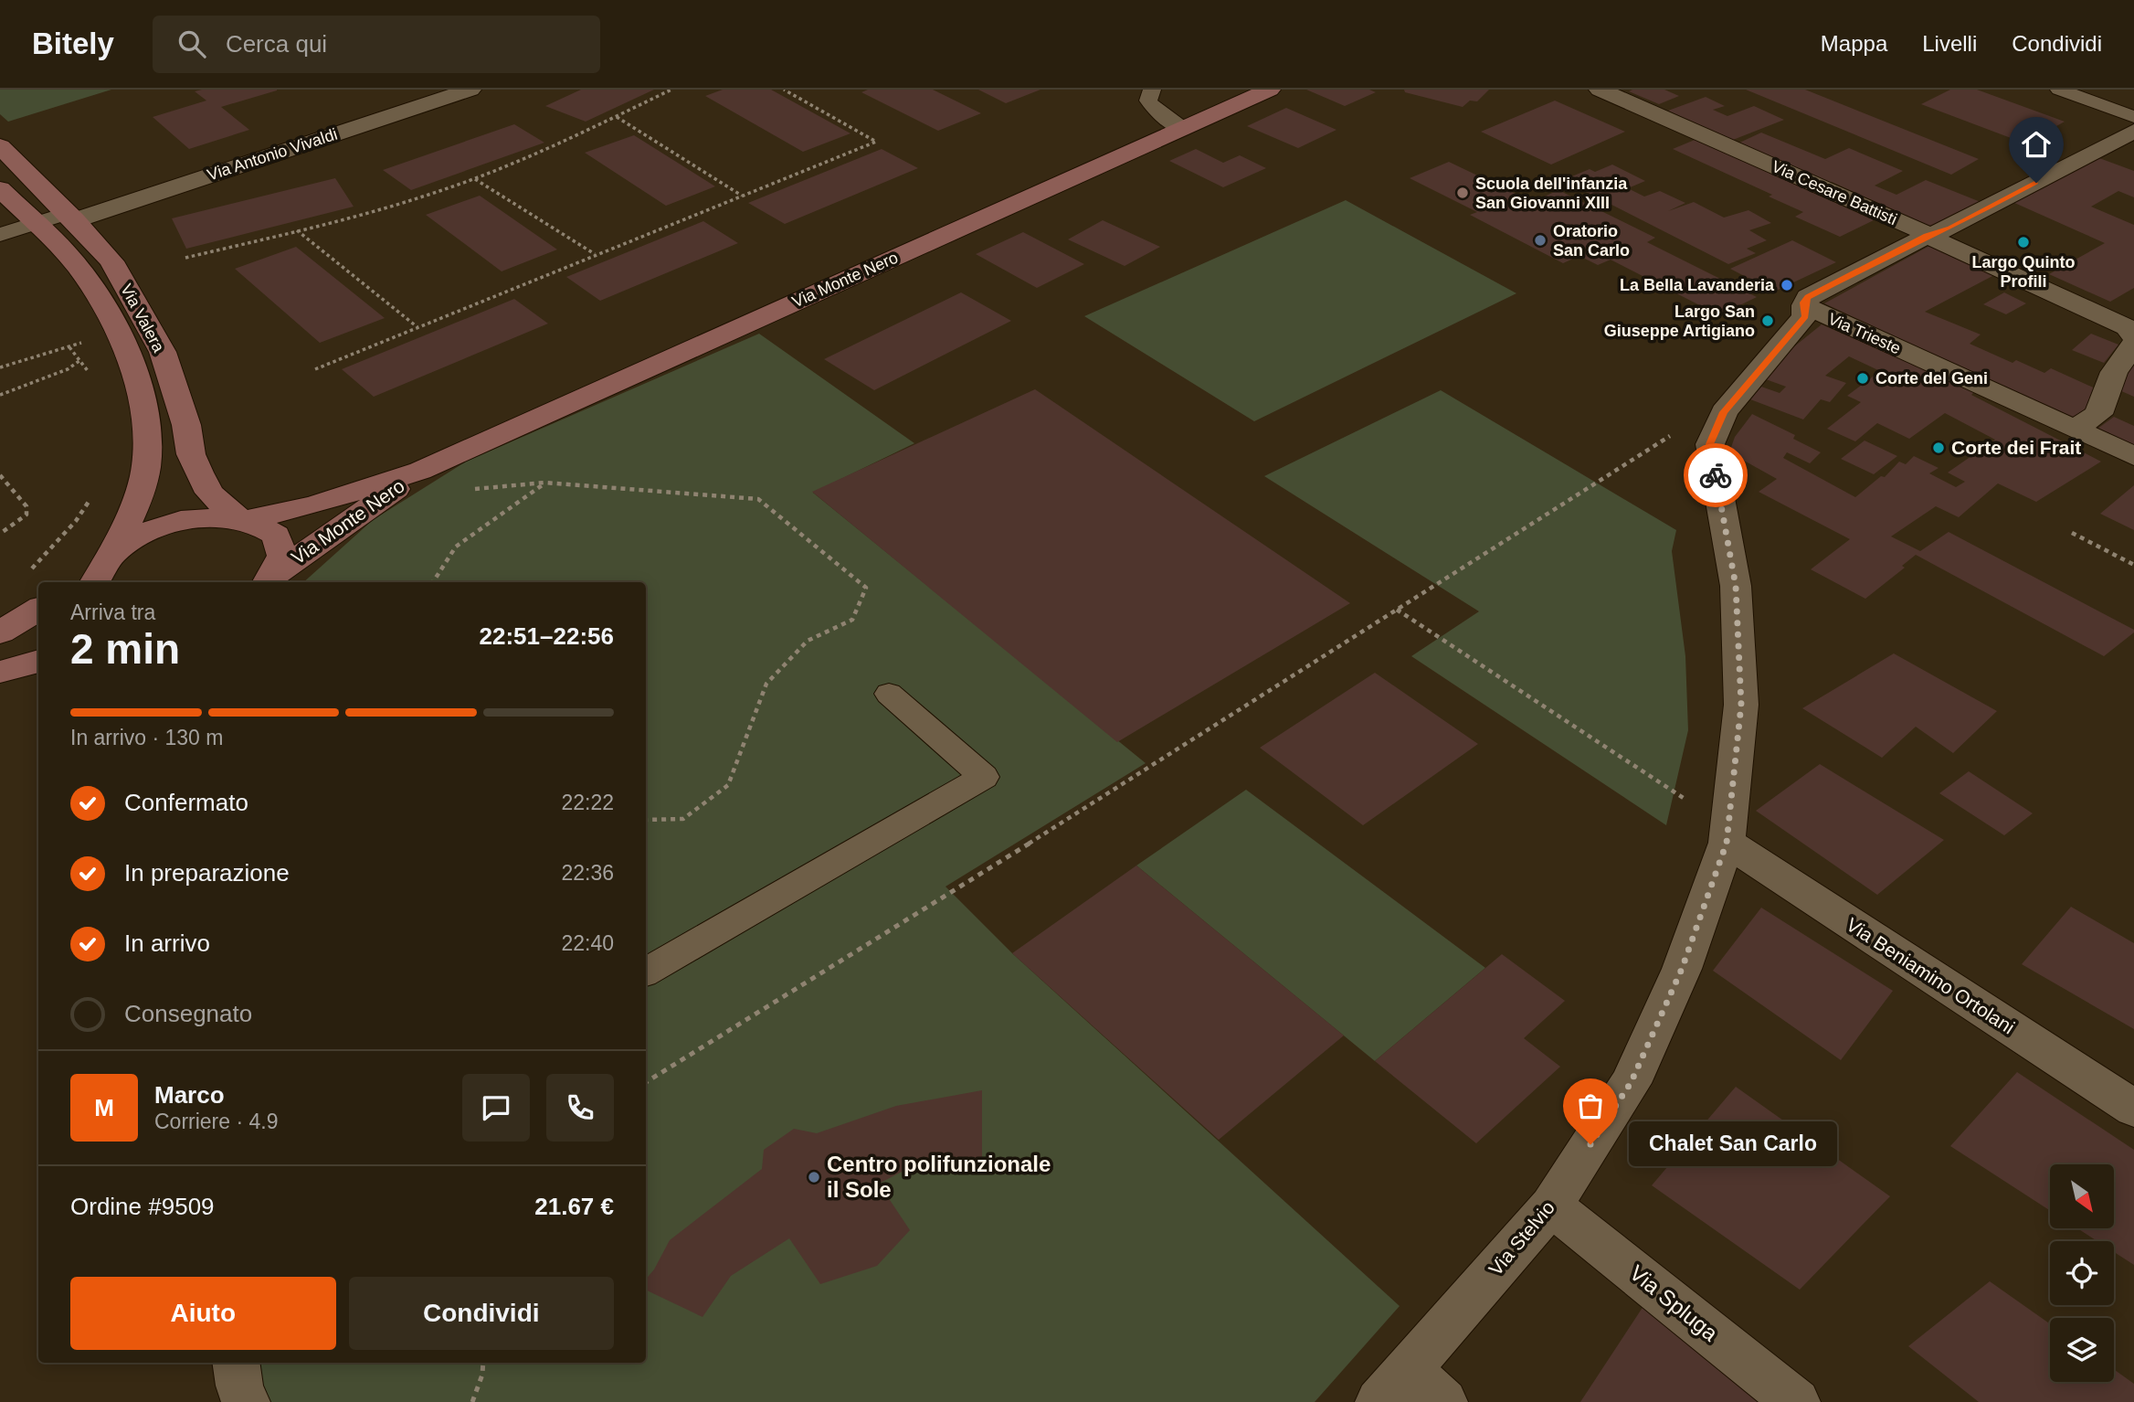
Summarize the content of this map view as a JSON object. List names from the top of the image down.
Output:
{
  "streets": {
    "street": [
      "Via Antonio Vivaldi",
      "Via Cesare Battisti",
      "Via Monte Nero",
      "Via Valera",
      "Via Trieste",
      "Via Beniamino Ortolani",
      "Via Stelvio",
      "Via Spluga"
    ]
  },
  "crossings": [
    ["Via Antonio Vivaldi", "Via Valera"],
    ["Via Monte Nero", "Via Valera"],
    ["Via Trieste", "Via Stelvio"],
    ["Via Beniamino Ortolani", "Via Stelvio"],
    ["Via Stelvio", "Via Spluga"]
  ],
  "places": [
    "Scuola dell'infanzia San Giovanni XIII",
    "Oratorio San Carlo",
    "Largo Quinto Profili",
    "La Bella Lavanderia",
    "Largo San Giuseppe Artigiano",
    "Corte del Geni",
    "Corte dei Frait",
    "Chalet San Carlo",
    "Centro polifunzionale il Sole"
  ],
  "north": "bottom right",
  "page": {
    "header": "Bitely",
    "search": "Cerca qui",
    "nav": ["Mappa", "Livelli", "Condividi"],
    "heading": ["2 min", "Arriva tra", "22:51–22:56"],
    "panel": [
      "Marco",
      "Corriere · 4.9",
      "Ordine #9509",
      "21.67 €"
    ],
    "bar": "In arrivo · 130 m",
    "list": [
      ["Confermato", "22:22"],
      ["In preparazione", "22:36"],
      ["In arrivo", "22:40"],
      "Consegnato"
    ],
    "round": "M",
    "bubble": "Chalet San Carlo",
    "buttons": ["Aiuto", "Condividi"]
  }
}
